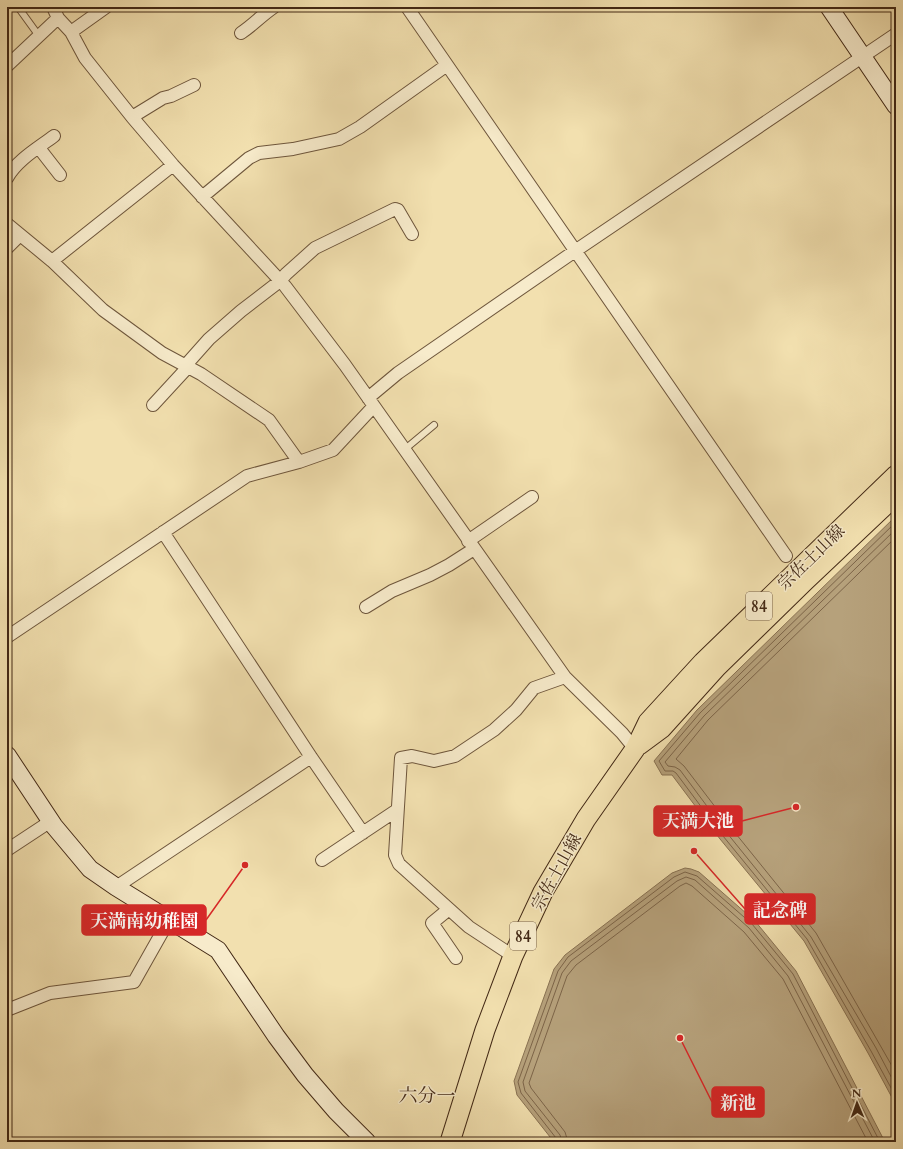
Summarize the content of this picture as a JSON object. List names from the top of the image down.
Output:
{
  "streets": {
    "main road": ["宗佐土山線", "84"]
  },
  "districts": ["六分一"],
  "places": [
    "天満大池",
    "記念碑",
    "天満南幼稚園",
    "新池"
  ],
  "north": "top"
}
